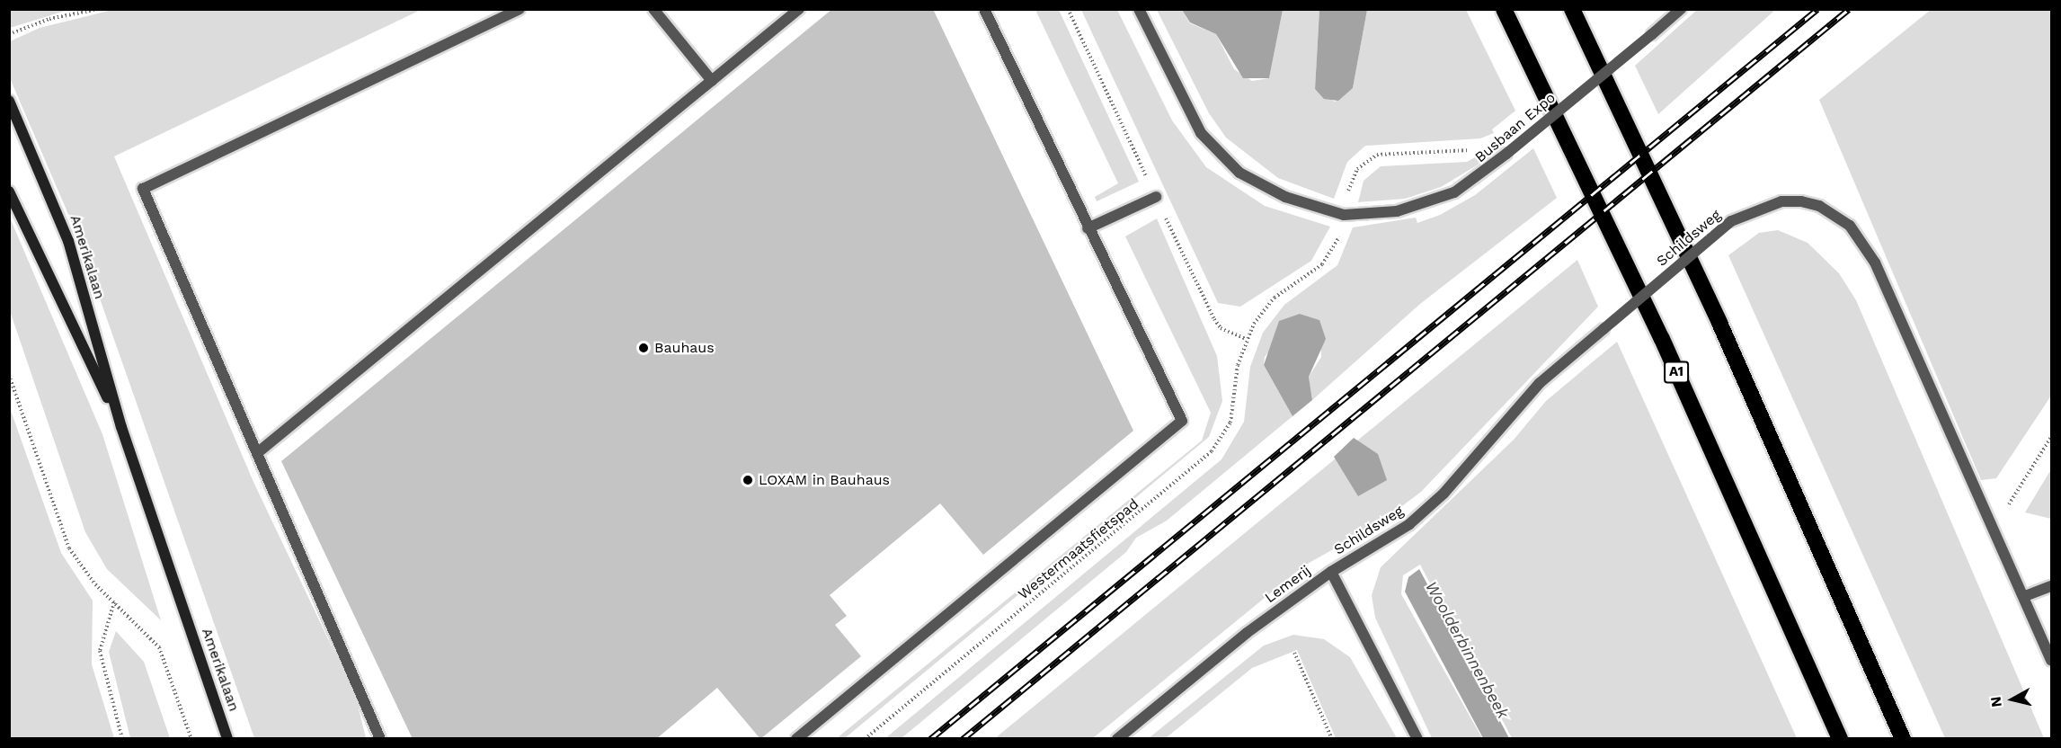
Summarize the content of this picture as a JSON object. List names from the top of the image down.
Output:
{
  "streets": {
    "highway": ["A1"],
    "main road": ["Amerikalaan"],
    "street": ["Busbaan Expo", "Schildsweg", "Lemerij"],
    "path": ["Westermaatsfietspad"]
  },
  "crossings": [
    ["Schildsweg", "Lemerij"]
  ],
  "water": ["Woolderbinnenbeek"],
  "places": ["Bauhaus", "LOXAM in Bauhaus"],
  "north": "left"
}
